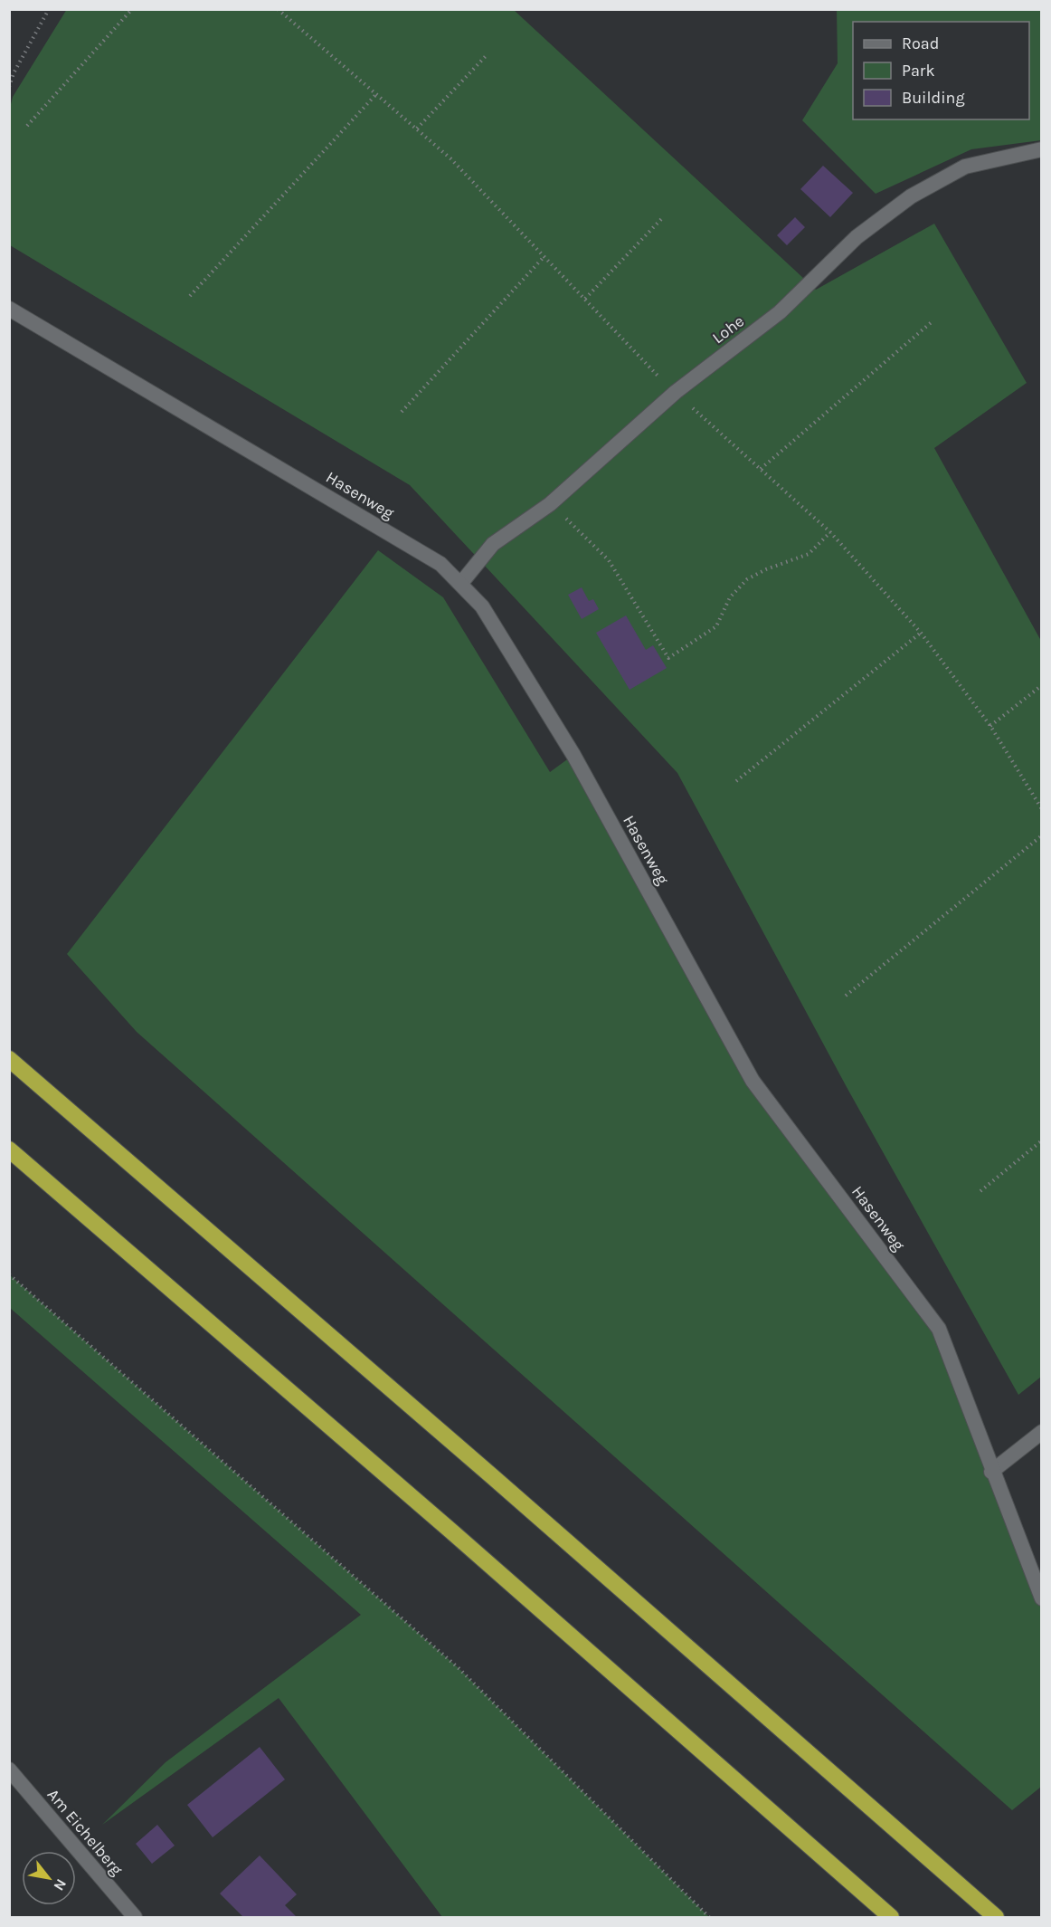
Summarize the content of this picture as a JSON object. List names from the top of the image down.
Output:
{
  "streets": {
    "street": ["Lohe", "Hasenweg", "Am Eichelberg"]
  },
  "crossings": [
    ["Lohe", "Hasenweg"]
  ],
  "legend": ["Road", "Park", "Building"],
  "north": "bottom right"
}
